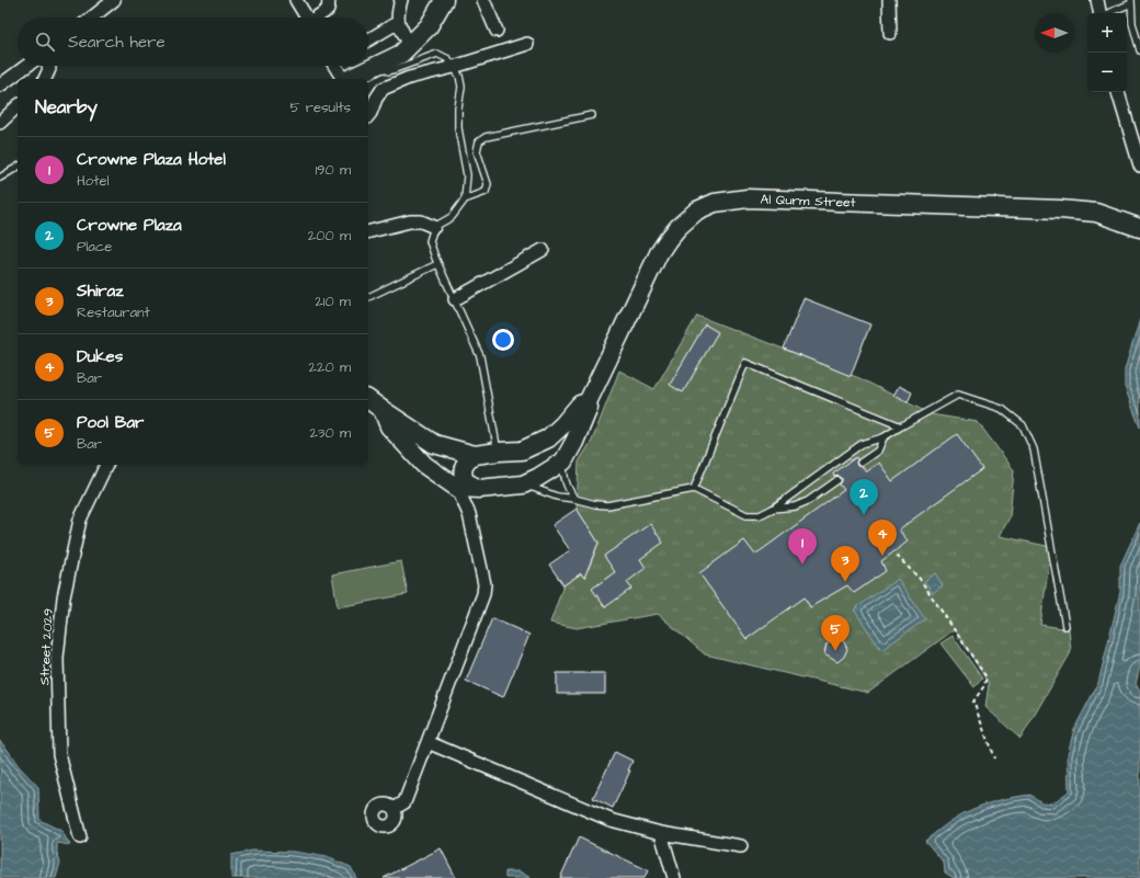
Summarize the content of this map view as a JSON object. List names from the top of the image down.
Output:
{
  "streets": {
    "street": ["Al Qurm Street", "Street 2029"]
  },
  "north": "left",
  "page": {
    "map_buttons": ["+", "−"],
    "search": "Search here",
    "heading": ["Nearby", "5 results"],
    "list": [
      {
        "mark": "1",
        "name": "Crowne Plaza Hotel",
        "note": "Hotel",
        "value": "190 m"
      },
      {
        "mark": "2",
        "name": "Crowne Plaza",
        "note": "Place",
        "value": "200 m"
      },
      {
        "mark": "3",
        "name": "Shiraz",
        "note": "Restaurant",
        "value": "210 m"
      },
      {
        "mark": "4",
        "name": "Dukes",
        "note": "Bar",
        "value": "220 m"
      },
      {
        "mark": "5",
        "name": "Pool Bar",
        "note": "Bar",
        "value": "230 m"
      }
    ],
    "pins": [
      "2",
      "4",
      "1",
      "3",
      "5"
    ]
  }
}
